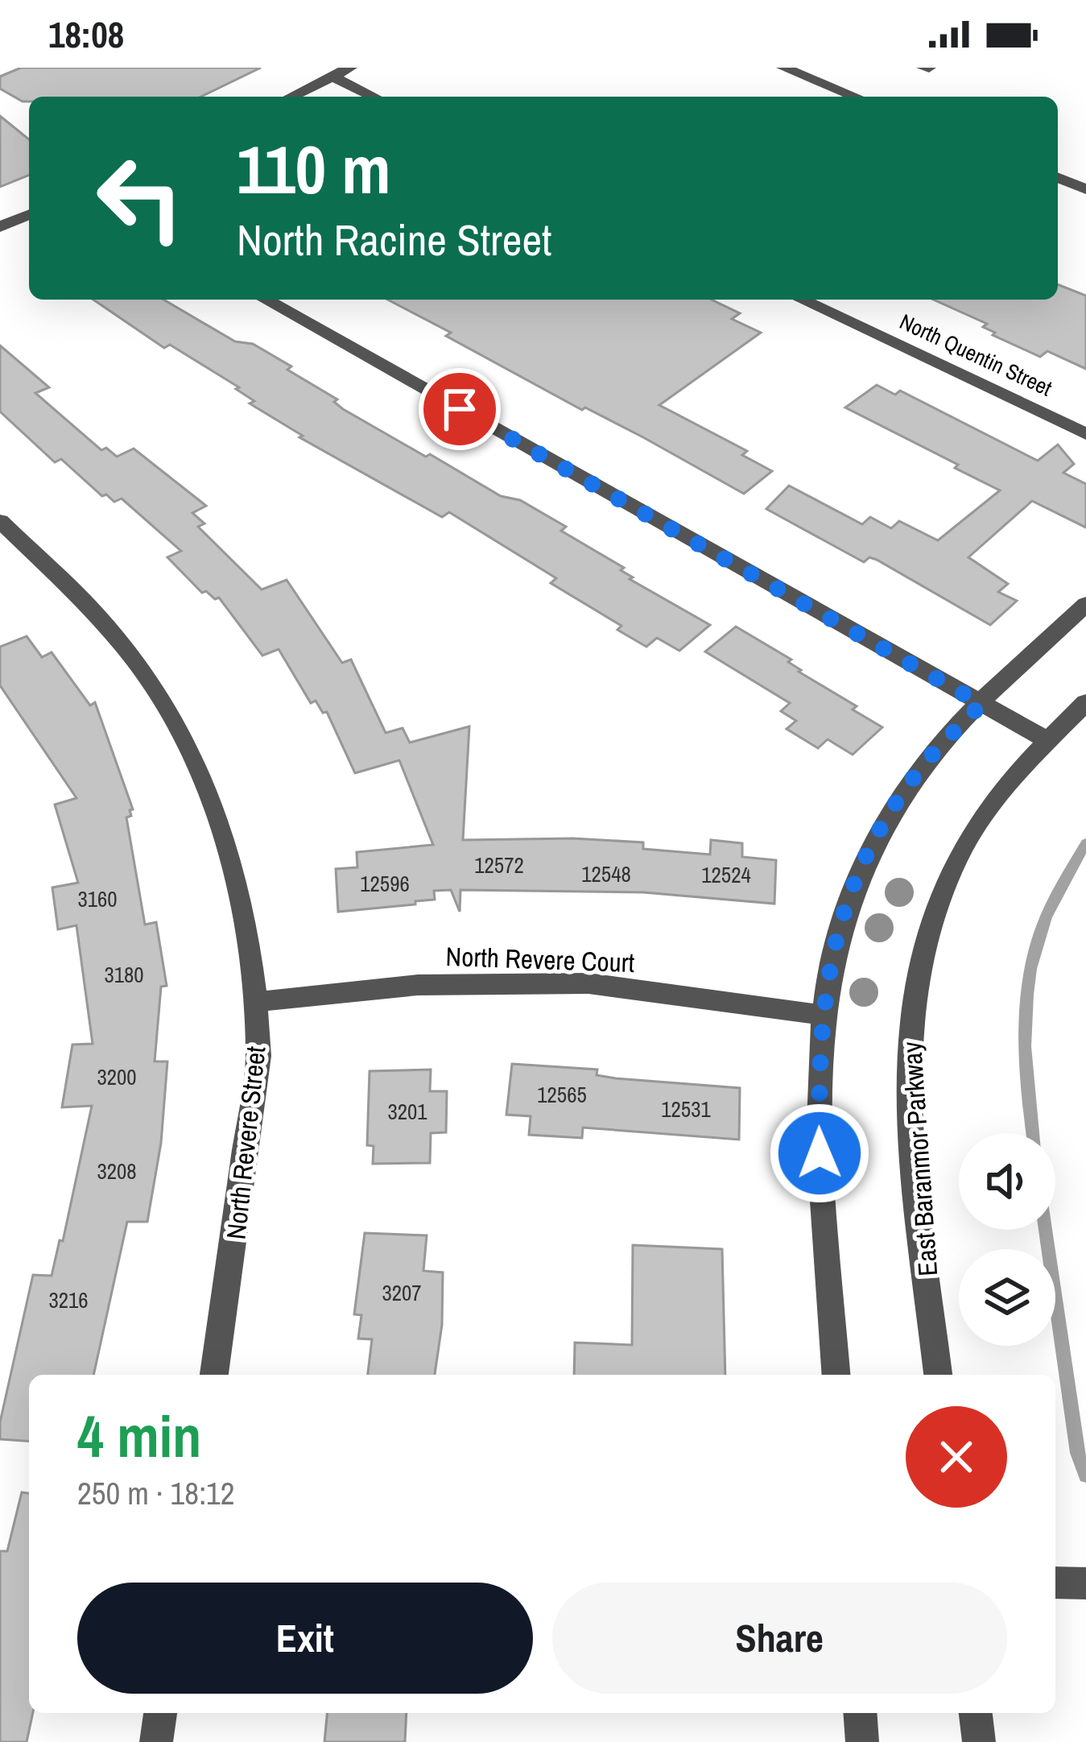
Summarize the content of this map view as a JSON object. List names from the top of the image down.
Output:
{
  "streets": {
    "street": [
      "North Quentin Street",
      "North Revere Court",
      "North Revere Street",
      "East Baranmor Parkway"
    ]
  },
  "crossings": [
    ["North Revere Court", "North Revere Street"]
  ],
  "house_numbers": [
    "12572",
    "12548",
    "12524",
    "12596",
    "3160",
    "3180",
    "3200",
    "12565",
    "12531",
    "3201",
    "3208",
    "3207",
    "3216"
  ],
  "page": {
    "status": "18:08",
    "turn": ["110 m", "North Racine Street"],
    "heading": ["4 min", "250 m · 18:12"],
    "buttons": ["Exit", "Share"]
  }
}
